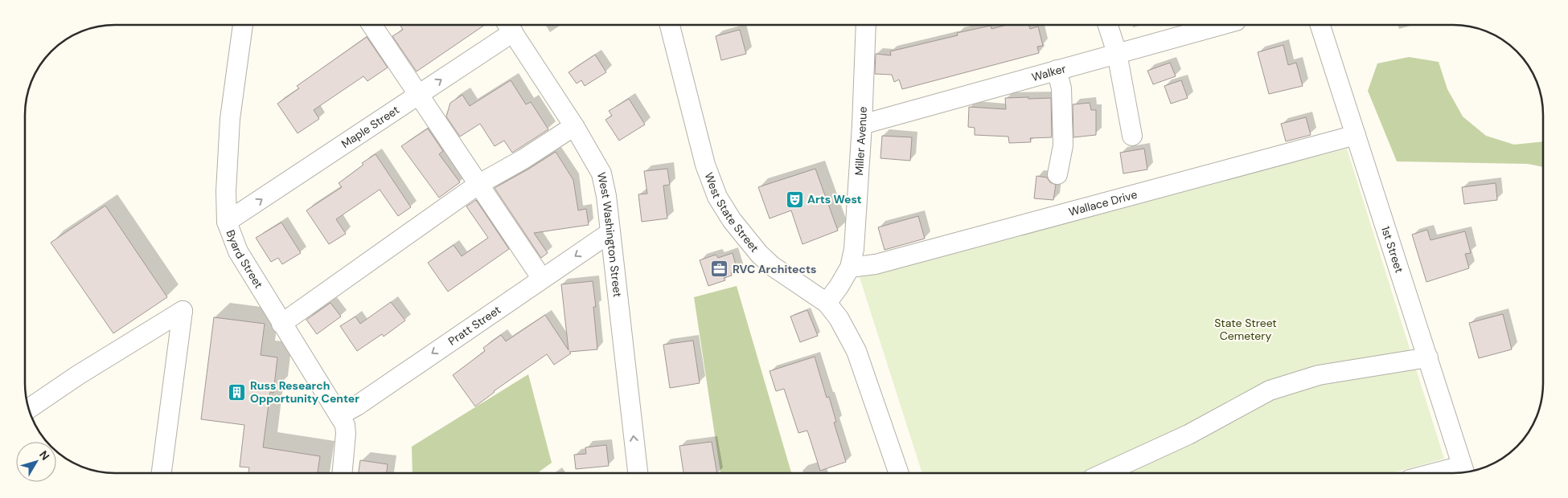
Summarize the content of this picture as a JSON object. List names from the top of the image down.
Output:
{
  "streets": {
    "street": [
      "Walker",
      "Maple Street",
      "Miller Avenue",
      "Wallace Drive",
      "West State Street",
      "West Washington Street",
      "1st Street",
      "Byard Street",
      "Pratt Street"
    ]
  },
  "crossings": [
    ["Walker", "Miller Avenue"],
    ["Maple Street", "West Washington Street"],
    ["Maple Street", "Byard Street"],
    ["Miller Avenue", "Wallace Drive"],
    ["Miller Avenue", "West State Street"],
    ["Wallace Drive", "1st Street"],
    ["West Washington Street", "Pratt Street"],
    ["Byard Street", "Pratt Street"]
  ],
  "one_way": ["West Washington Street"],
  "parks": ["State Street Cemetery"],
  "places": {
    "theatre": ["Arts West"],
    "office": ["RVC Architects"],
    "building": ["Russ Research Opportunity Center"]
  },
  "north": "top right"
}
